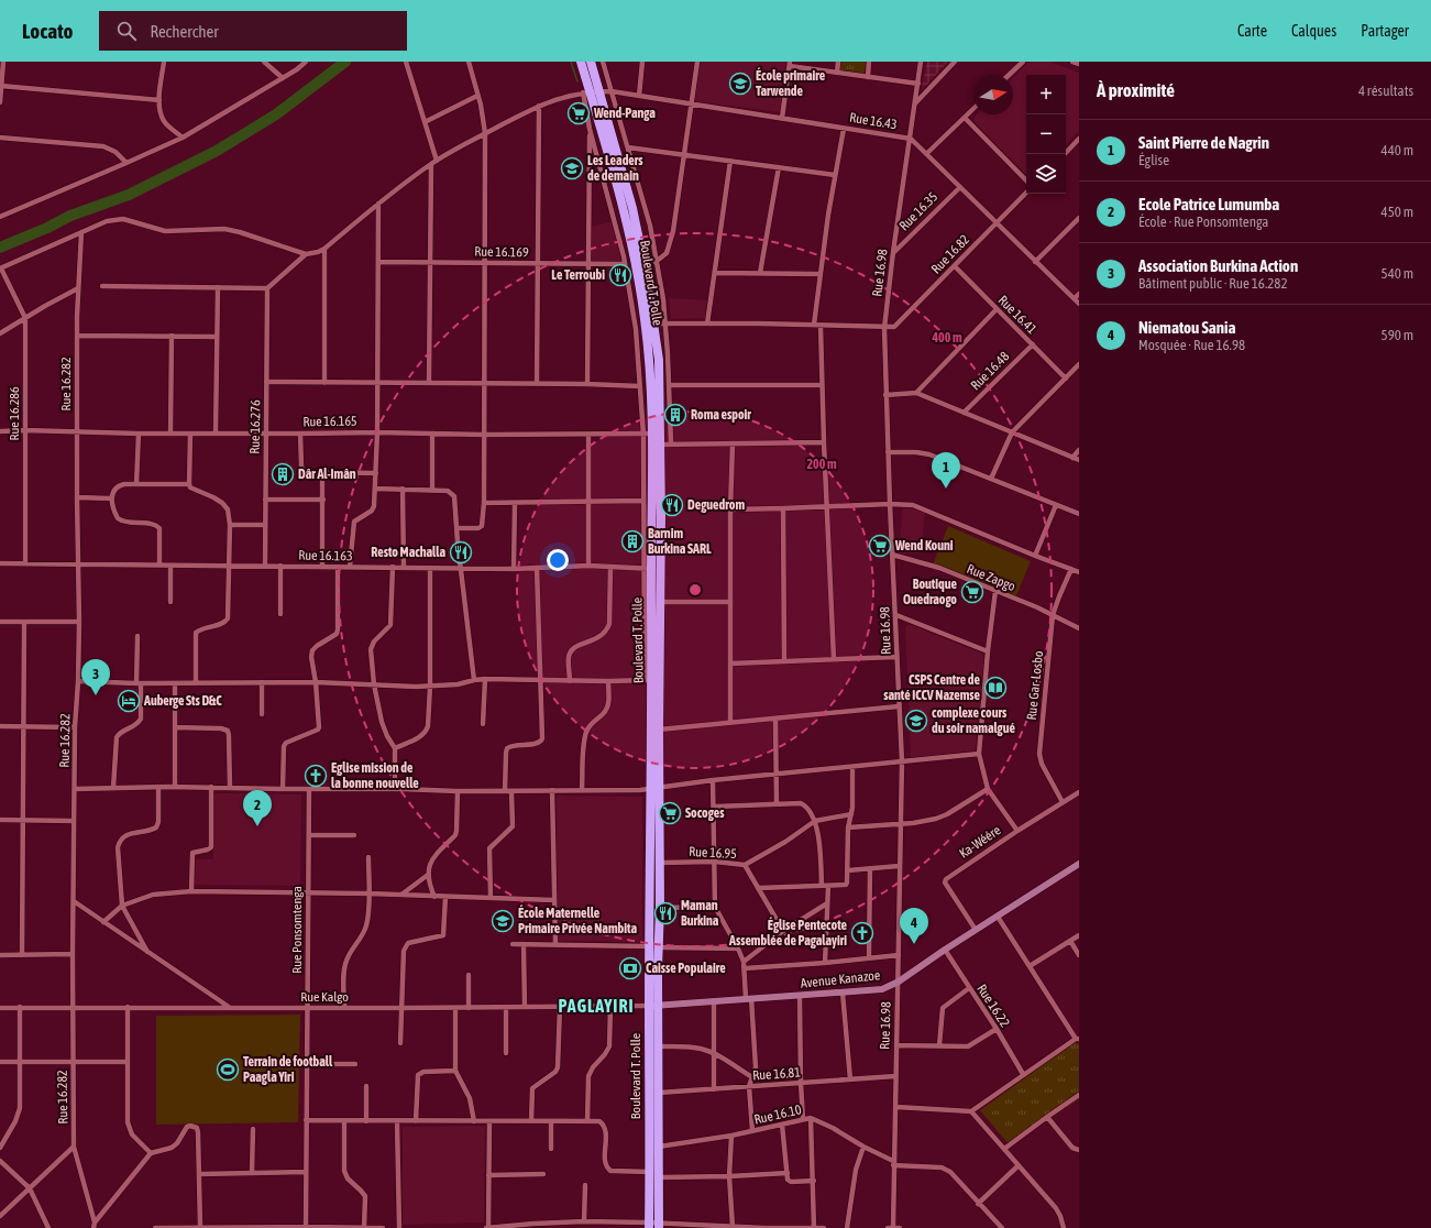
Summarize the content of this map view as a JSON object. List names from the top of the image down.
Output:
{
  "streets": {
    "highway": ["Boulevard T. Polle"],
    "street": [
      "Rue 16.43",
      "Rue 16.35",
      "Rue 16.169",
      "Rue 16.82",
      "Rue 16.98",
      "Rue 16.41",
      "Rue 16.48",
      "Rue 16.282",
      "Rue 16.286",
      "Rue 16.165",
      "Rue 16.276",
      "Rue 16.163",
      "Rue Zapgo",
      "Rue Gar-Losbo",
      "Ka-Wéére",
      "Rue 16.95",
      "Rue Ponsomtenga",
      "Avenue Kanazoe",
      "Rue Kalgo",
      "Rue 16.22",
      "Rue 16.81",
      "Rue 16.10"
    ]
  },
  "crossings": [
    ["Rue 16.43", "Rue 16.35"],
    ["Rue 16.43", "Rue 16.82"],
    ["Rue 16.43", "Rue 16.98"],
    ["Rue 16.43", "Boulevard T. Polle"],
    ["Rue 16.35", "Rue 16.98"],
    ["Rue 16.82", "Rue 16.98"],
    ["Rue 16.82", "Rue 16.41"],
    ["Rue 16.98", "Rue Zapgo"],
    ["Rue 16.98", "Avenue Kanazoe"],
    ["Rue 16.98", "Rue 16.81"],
    ["Rue 16.98", "Rue 16.10"],
    ["Boulevard T. Polle", "Rue 16.165"],
    ["Boulevard T. Polle", "Rue 16.163"],
    ["Boulevard T. Polle", "Rue 16.95"],
    ["Boulevard T. Polle", "Avenue Kanazoe"],
    ["Boulevard T. Polle", "Rue Kalgo"],
    ["Boulevard T. Polle", "Rue 16.81"],
    ["Boulevard T. Polle", "Rue 16.10"],
    ["Rue 16.41", "Rue 16.48"],
    ["Rue 16.282", "Rue 16.165"],
    ["Rue 16.282", "Rue 16.163"],
    ["Rue 16.282", "Rue Kalgo"],
    ["Rue 16.286", "Rue 16.165"],
    ["Rue 16.286", "Rue 16.163"],
    ["Rue 16.165", "Rue 16.276"],
    ["Rue 16.276", "Rue 16.163"],
    ["Rue Zapgo", "Rue Gar-Losbo"],
    ["Rue Gar-Losbo", "Ka-Wéére"],
    ["Ka-Wéére", "Avenue Kanazoe"],
    ["Rue Ponsomtenga", "Rue Kalgo"],
    ["Avenue Kanazoe", "Rue Kalgo"],
    ["Avenue Kanazoe", "Rue 16.22"]
  ],
  "districts": ["PAGLAYIRI"],
  "places": {
    "school or university": [
      "École primaire Tarwende",
      "Les Leaders de demain",
      "complexe cours du soir namalgué",
      "École Maternelle Primaire Privée Nambita"
    ],
    "supermarket": [
      "Wend-Panga",
      "Wend Kouni",
      "Boutique Ouedraogo",
      "Socoges"
    ],
    "restaurant": [
      "Le Terroubi",
      "Deguedrom",
      "Resto Machalla",
      "Maman Burkina"
    ],
    "building": ["Roma espoir", "Dâr Al-Imân", "Barnim Burkina SARL"],
    "library": ["CSPS Centre de santé ICCV Nazemse"],
    "hotel": ["Auberge Sts D&C"],
    "church": ["Eglise mission de la bonne nouvelle", "Église Pentecote Assemblée de Pagalayiri"],
    "bank": ["Caisse Populaire"],
    "sports": ["Terrain de football Paagla Yiri"]
  },
  "north": "right",
  "page": {
    "header": "Locato",
    "search": "Rechercher",
    "nav": ["Carte", "Calques", "Partager"],
    "heading": ["À proximité", "4 résultats"],
    "map_buttons": ["+", "−"],
    "list": [
      {
        "mark": "1",
        "name": "Saint Pierre de Nagrin",
        "note": "Église",
        "value": "440 m"
      },
      {
        "mark": "2",
        "name": "Ecole Patrice Lumumba",
        "note": "École · Rue Ponsomtenga",
        "value": "450 m"
      },
      {
        "mark": "3",
        "name": "Association Burkina Action",
        "note": "Bâtiment public · Rue 16.282",
        "value": "540 m"
      },
      {
        "mark": "4",
        "name": "Niematou Sania",
        "note": "Mosquée · Rue 16.98",
        "value": "590 m"
      }
    ],
    "pins": [
      "1",
      "3",
      "2",
      "4"
    ]
  },
  "rings": ["400 m", "200 m"]
}
